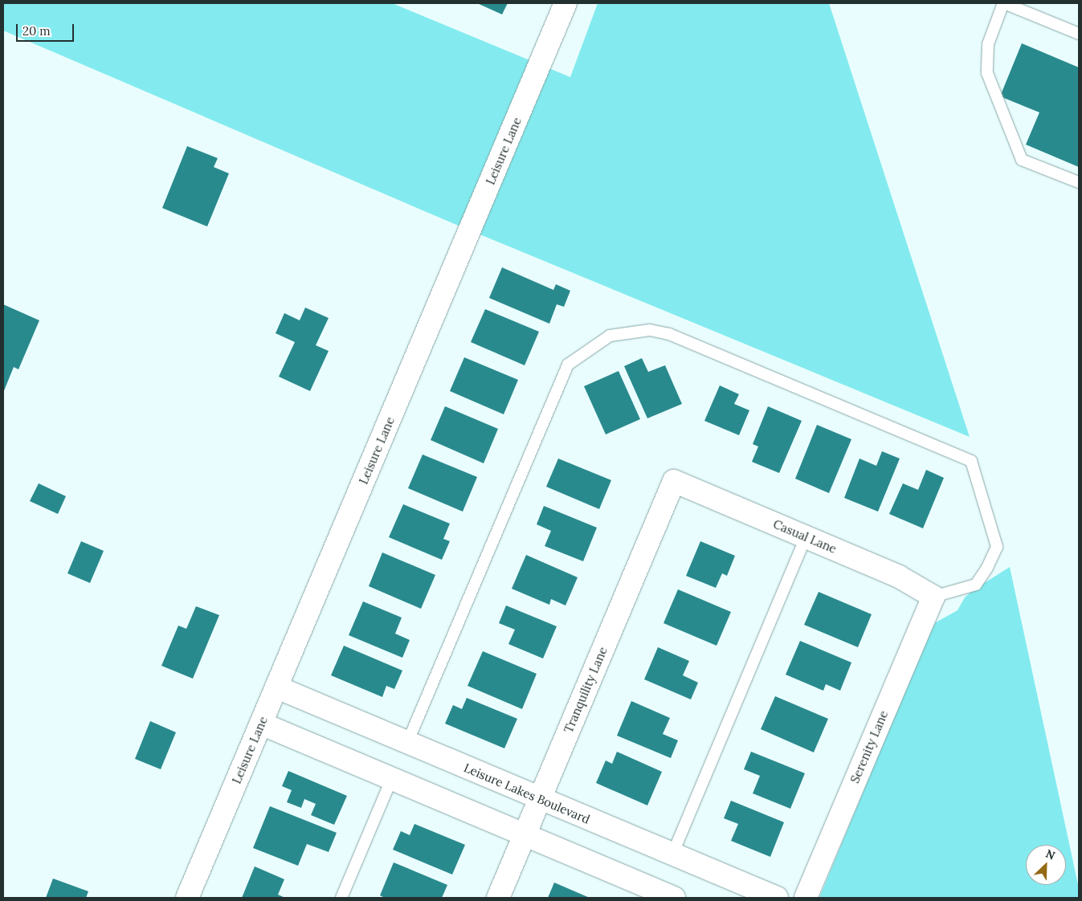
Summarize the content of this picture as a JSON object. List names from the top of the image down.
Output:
{
  "streets": {
    "street": [
      "Leisure Lane",
      "Casual Lane",
      "Tranquility Lane",
      "Serenity Lane",
      "Leisure Lakes Boulevard"
    ]
  },
  "crossings": [
    ["Leisure Lane", "Leisure Lakes Boulevard"],
    ["Casual Lane", "Tranquility Lane"],
    ["Casual Lane", "Serenity Lane"],
    ["Tranquility Lane", "Leisure Lakes Boulevard"]
  ],
  "scale_bar": "20 m",
  "north": "top right"
}
